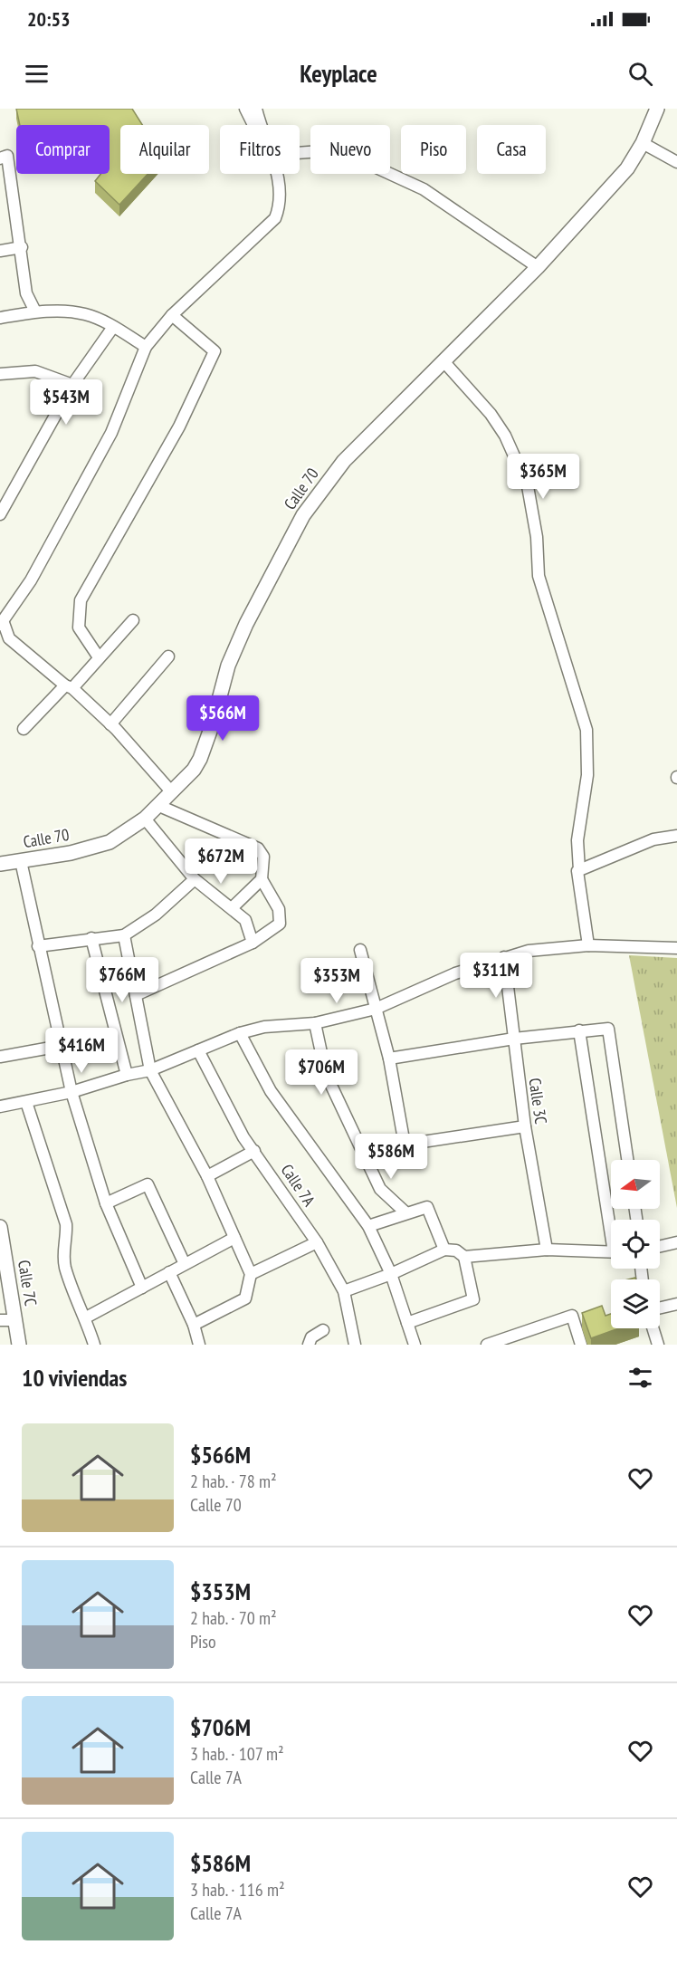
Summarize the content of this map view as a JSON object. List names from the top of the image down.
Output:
{
  "streets": {
    "street": [
      "Calle 70",
      "Calle 3C",
      "Calle 7A",
      "Calle 7C"
    ]
  },
  "north": "left",
  "page": {
    "status": "20:53",
    "header": "Keyplace",
    "chip": [
      "Comprar",
      "Alquilar",
      "Filtros",
      "Nuevo",
      "Piso",
      "Casa"
    ],
    "price": [
      "$543M",
      "$365M",
      "$566M",
      "$672M",
      "$311M",
      "$766M",
      "$353M",
      "$416M",
      "$706M",
      "$586M"
    ],
    "heading": "10 viviendas",
    "list": [
      {
        "name": "$566M",
        "note": "2 hab. · 78 m² · Calle 70"
      },
      {
        "name": "$353M",
        "note": "2 hab. · 70 m² · Piso"
      },
      {
        "name": "$706M",
        "note": "3 hab. · 107 m² · Calle 7A"
      },
      {
        "name": "$586M",
        "note": "3 hab. · 116 m² · Calle 7A"
      }
    ]
  }
}
